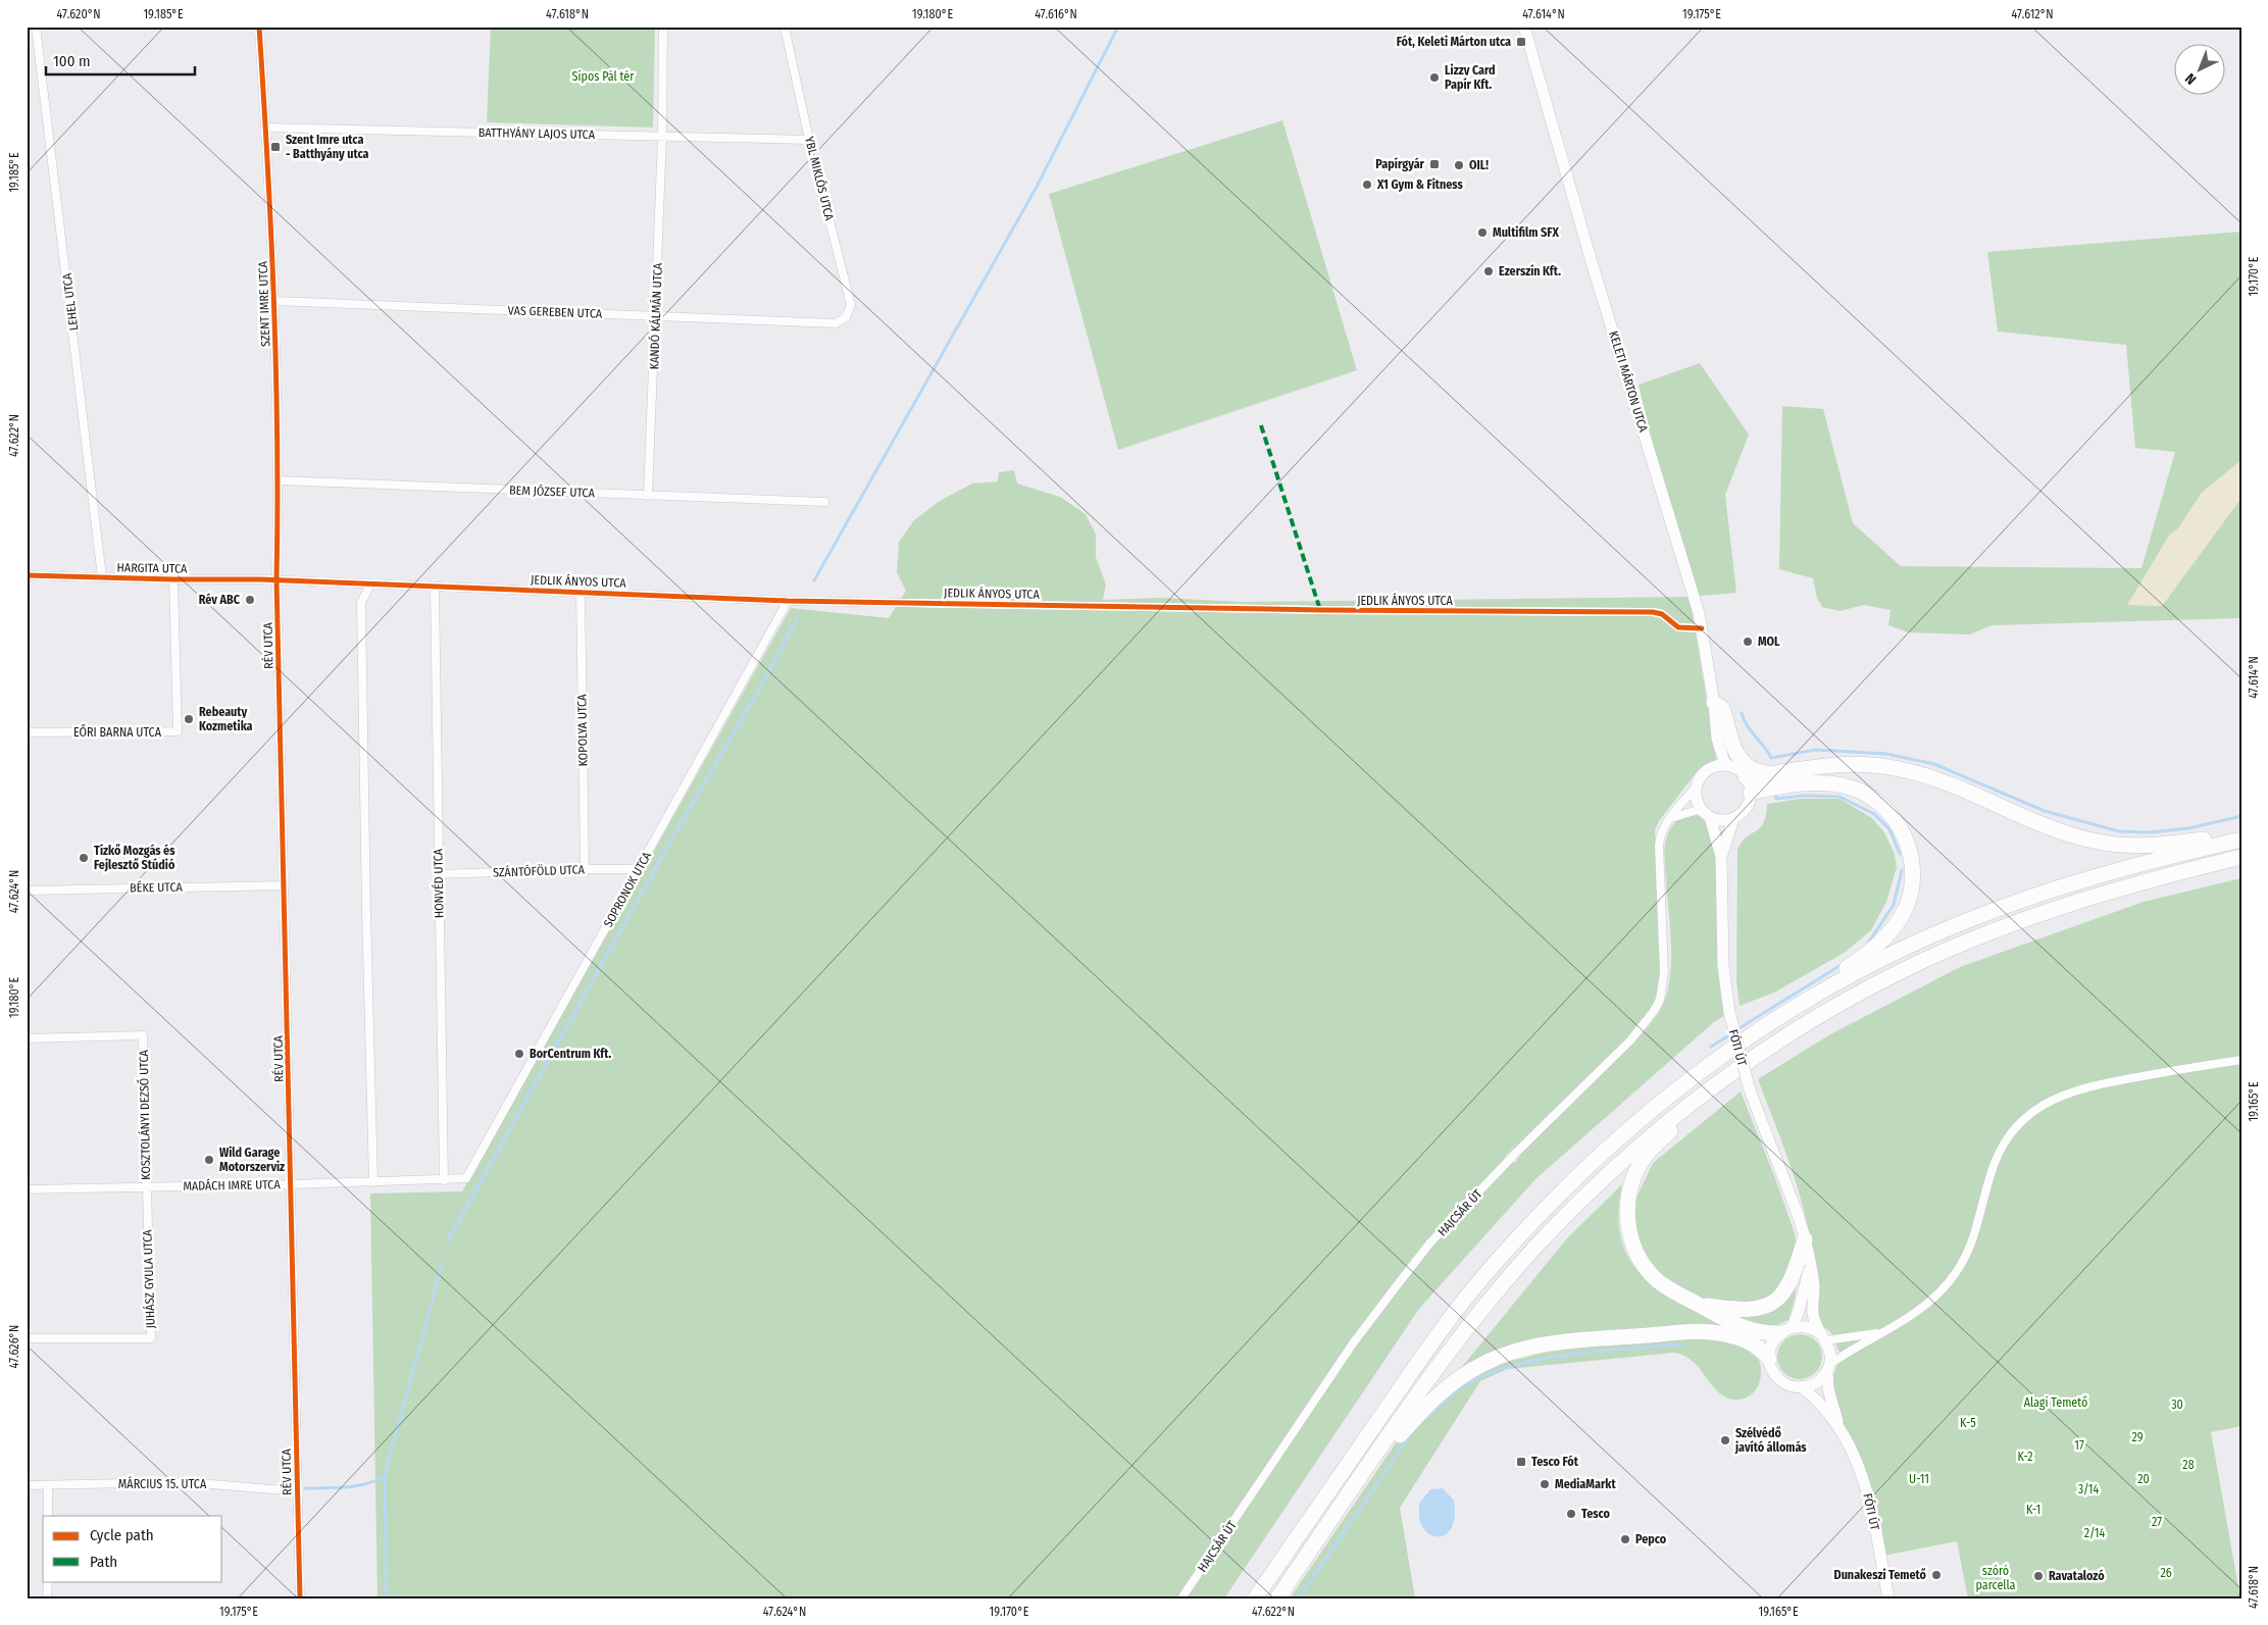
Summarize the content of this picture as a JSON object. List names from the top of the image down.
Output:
{
  "streets": {
    "main road": ["KELETI MÁRTON UTCA", "FÓTI ÚT"],
    "street": [
      "BATTHYÁNY LAJOS UTCA",
      "YBL MIKLÓS UTCA",
      "LEHEL UTCA",
      "SZENT IMRE UTCA",
      "VAS GEREBEN UTCA",
      "KANDÓ KÁLMÁN UTCA",
      "BEM JÓZSEF UTCA",
      "HARGITA UTCA",
      "JEDLIK ÁNYOS UTCA",
      "RÉV UTCA",
      "KOPOLYA UTCA",
      "EŐRI BARNA UTCA",
      "SZÁNTÓFÖLD UTCA",
      "HONVÉD UTCA",
      "BÉKE UTCA",
      "SOPRONOK UTCA",
      "KOSZTOLÁNYI DEZSŐ UTCA",
      "MADÁCH IMRE UTCA",
      "HAJCSÁR ÚT",
      "JUHÁSZ GYULA UTCA",
      "MÁRCIUS 15. UTCA"
    ]
  },
  "crossings": [
    ["BATTHYÁNY LAJOS UTCA", "YBL MIKLÓS UTCA"],
    ["BATTHYÁNY LAJOS UTCA", "SZENT IMRE UTCA"],
    ["BATTHYÁNY LAJOS UTCA", "KANDÓ KÁLMÁN UTCA"],
    ["YBL MIKLÓS UTCA", "VAS GEREBEN UTCA"],
    ["LEHEL UTCA", "HARGITA UTCA"],
    ["SZENT IMRE UTCA", "VAS GEREBEN UTCA"],
    ["SZENT IMRE UTCA", "BEM JÓZSEF UTCA"],
    ["SZENT IMRE UTCA", "HARGITA UTCA"],
    ["SZENT IMRE UTCA", "JEDLIK ÁNYOS UTCA"],
    ["SZENT IMRE UTCA", "RÉV UTCA"],
    ["VAS GEREBEN UTCA", "KANDÓ KÁLMÁN UTCA"],
    ["KANDÓ KÁLMÁN UTCA", "BEM JÓZSEF UTCA"],
    ["KELETI MÁRTON UTCA", "JEDLIK ÁNYOS UTCA"],
    ["KELETI MÁRTON UTCA", "FÓTI ÚT"],
    ["KELETI MÁRTON UTCA", "HAJCSÁR ÚT"],
    ["HARGITA UTCA", "JEDLIK ÁNYOS UTCA"],
    ["HARGITA UTCA", "RÉV UTCA"],
    ["HARGITA UTCA", "EŐRI BARNA UTCA"],
    ["JEDLIK ÁNYOS UTCA", "RÉV UTCA"],
    ["JEDLIK ÁNYOS UTCA", "KOPOLYA UTCA"],
    ["JEDLIK ÁNYOS UTCA", "HONVÉD UTCA"],
    ["JEDLIK ÁNYOS UTCA", "SOPRONOK UTCA"],
    ["RÉV UTCA", "BÉKE UTCA"],
    ["RÉV UTCA", "MADÁCH IMRE UTCA"],
    ["RÉV UTCA", "MÁRCIUS 15. UTCA"],
    ["KOPOLYA UTCA", "SZÁNTÓFÖLD UTCA"],
    ["SZÁNTÓFÖLD UTCA", "HONVÉD UTCA"],
    ["SZÁNTÓFÖLD UTCA", "SOPRONOK UTCA"],
    ["HONVÉD UTCA", "MADÁCH IMRE UTCA"],
    ["SOPRONOK UTCA", "MADÁCH IMRE UTCA"],
    ["FÓTI ÚT", "HAJCSÁR ÚT"],
    ["KOSZTOLÁNYI DEZSŐ UTCA", "MADÁCH IMRE UTCA"],
    ["KOSZTOLÁNYI DEZSŐ UTCA", "JUHÁSZ GYULA UTCA"],
    ["MADÁCH IMRE UTCA", "JUHÁSZ GYULA UTCA"]
  ],
  "parks": [
    "Sipos Pál tér",
    "Alagi Temető",
    "30",
    "K-5",
    "29",
    "17",
    "K-2",
    "28",
    "U-11",
    "20",
    "3/14",
    "K-1",
    "27",
    "2/14",
    "szóró parcella",
    "26"
  ],
  "places": {
    "transit": [
      "Fót, Keleti Márton utca",
      "Szent Imre utca - Batthyány utca",
      "Papírgyár",
      "Tesco Fót"
    ],
    "other": [
      "Lizzy Card Papír Kft.",
      "OIL!",
      "X1 Gym & Fitness",
      "Multifilm SFX",
      "Ezerszín Kft.",
      "Rév ABC",
      "MOL",
      "Rebeauty Kozmetika",
      "Tízkő Mozgás és Fejlesztő Stúdió",
      "BorCentrum Kft.",
      "Wild Garage Motorszerviz",
      "Szélvédő javító állomás",
      "MediaMarkt",
      "Tesco",
      "Pepco",
      "Dunakeszi Temető",
      "Ravatalozó"
    ]
  },
  "legend": ["Cycle path", "Path"],
  "scale_bar": "100 m",
  "north": "bottom left",
  "coordinates": [
    "47.620°N",
    "19.185°E",
    "47.618°N",
    "19.180°E",
    "47.616°N",
    "47.614°N",
    "19.175°E",
    "47.612°N",
    "19.170°E",
    "47.622°N",
    "47.624°N",
    "19.165°E",
    "47.626°N"
  ]
}
